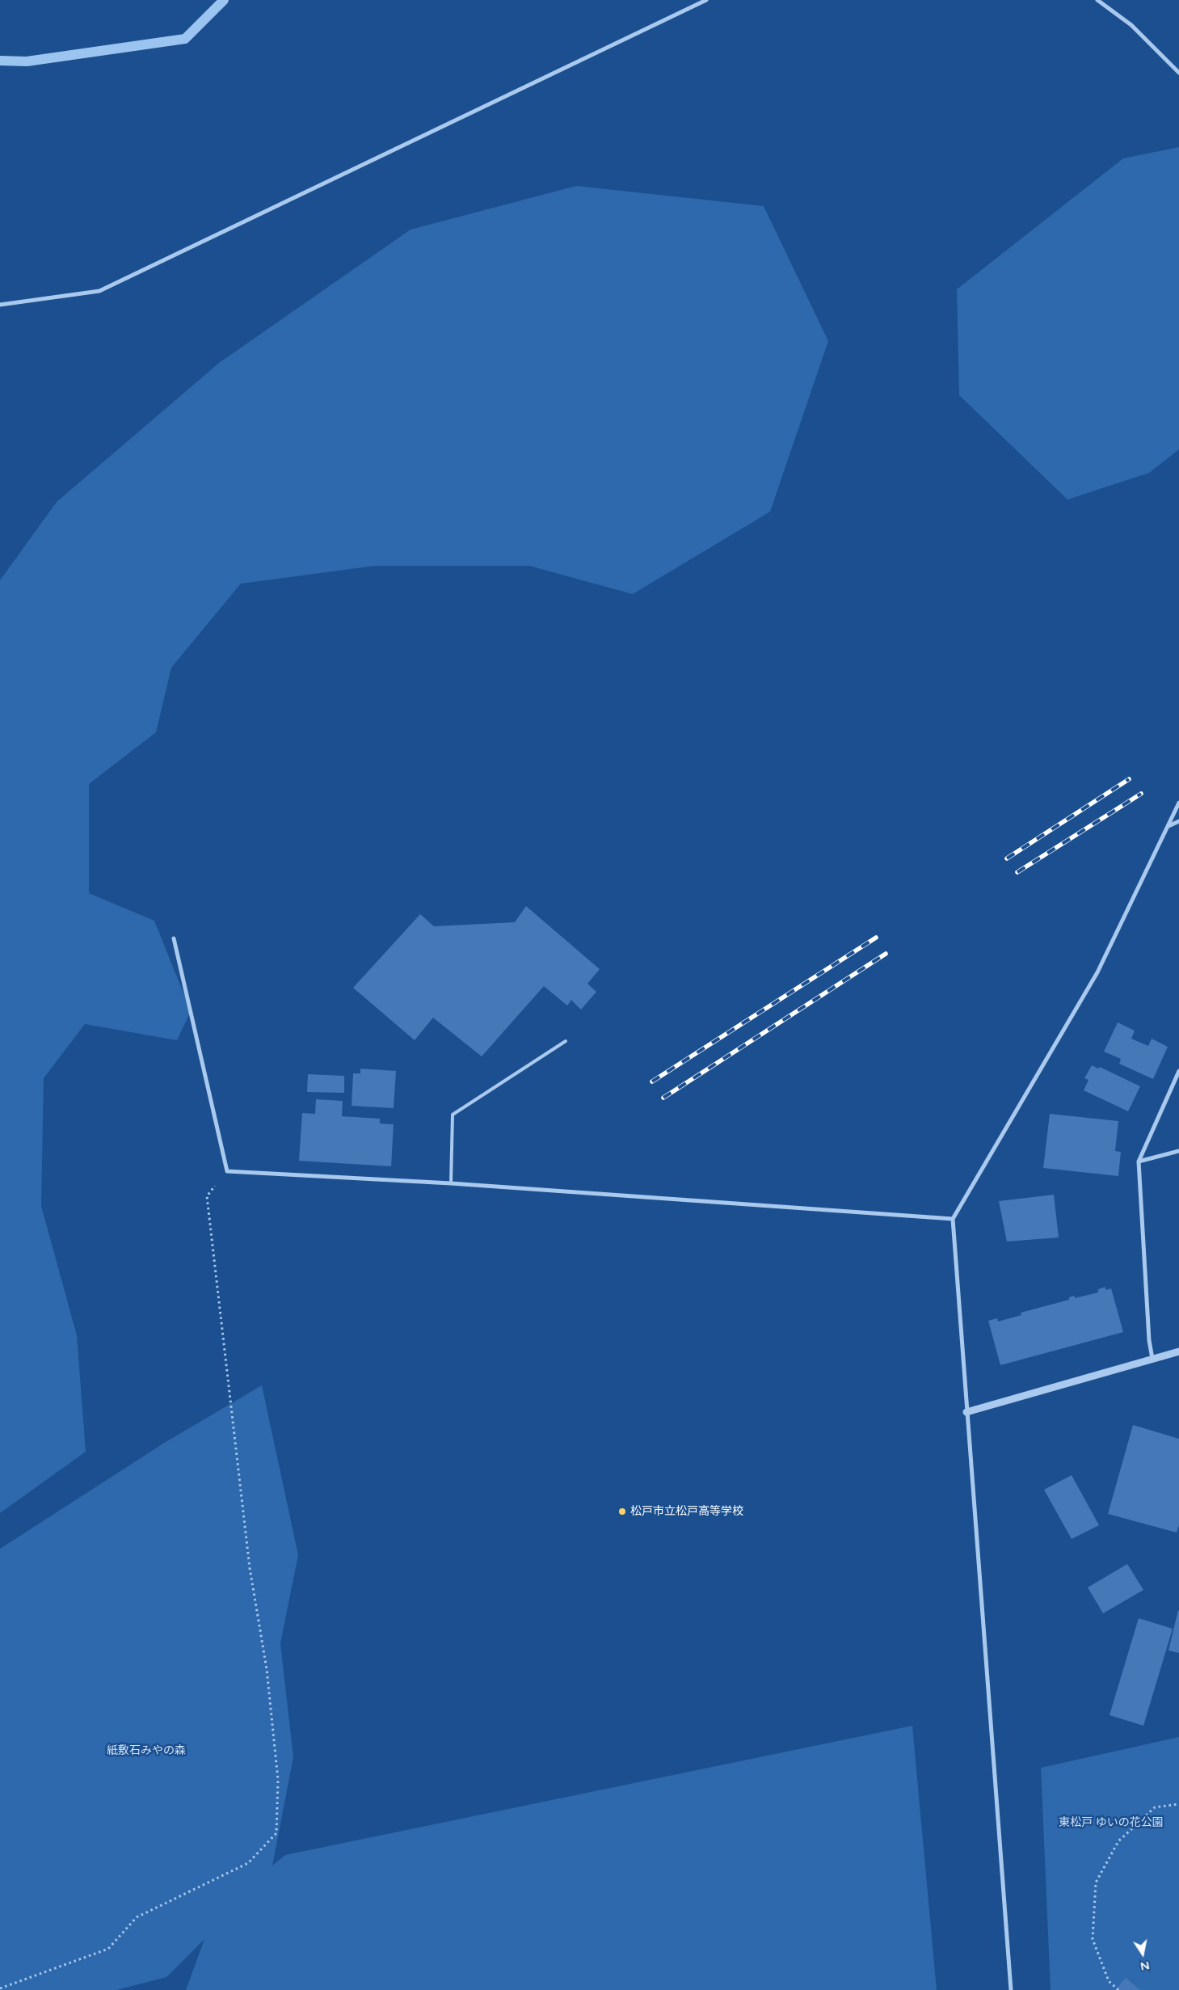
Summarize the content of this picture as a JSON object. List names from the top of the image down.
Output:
{
  "parks": ["紙敷石みやの森", "東松戸 ゆいの花公園"],
  "places": ["松戸市立松戸高等学校"],
  "north": "bottom"
}
